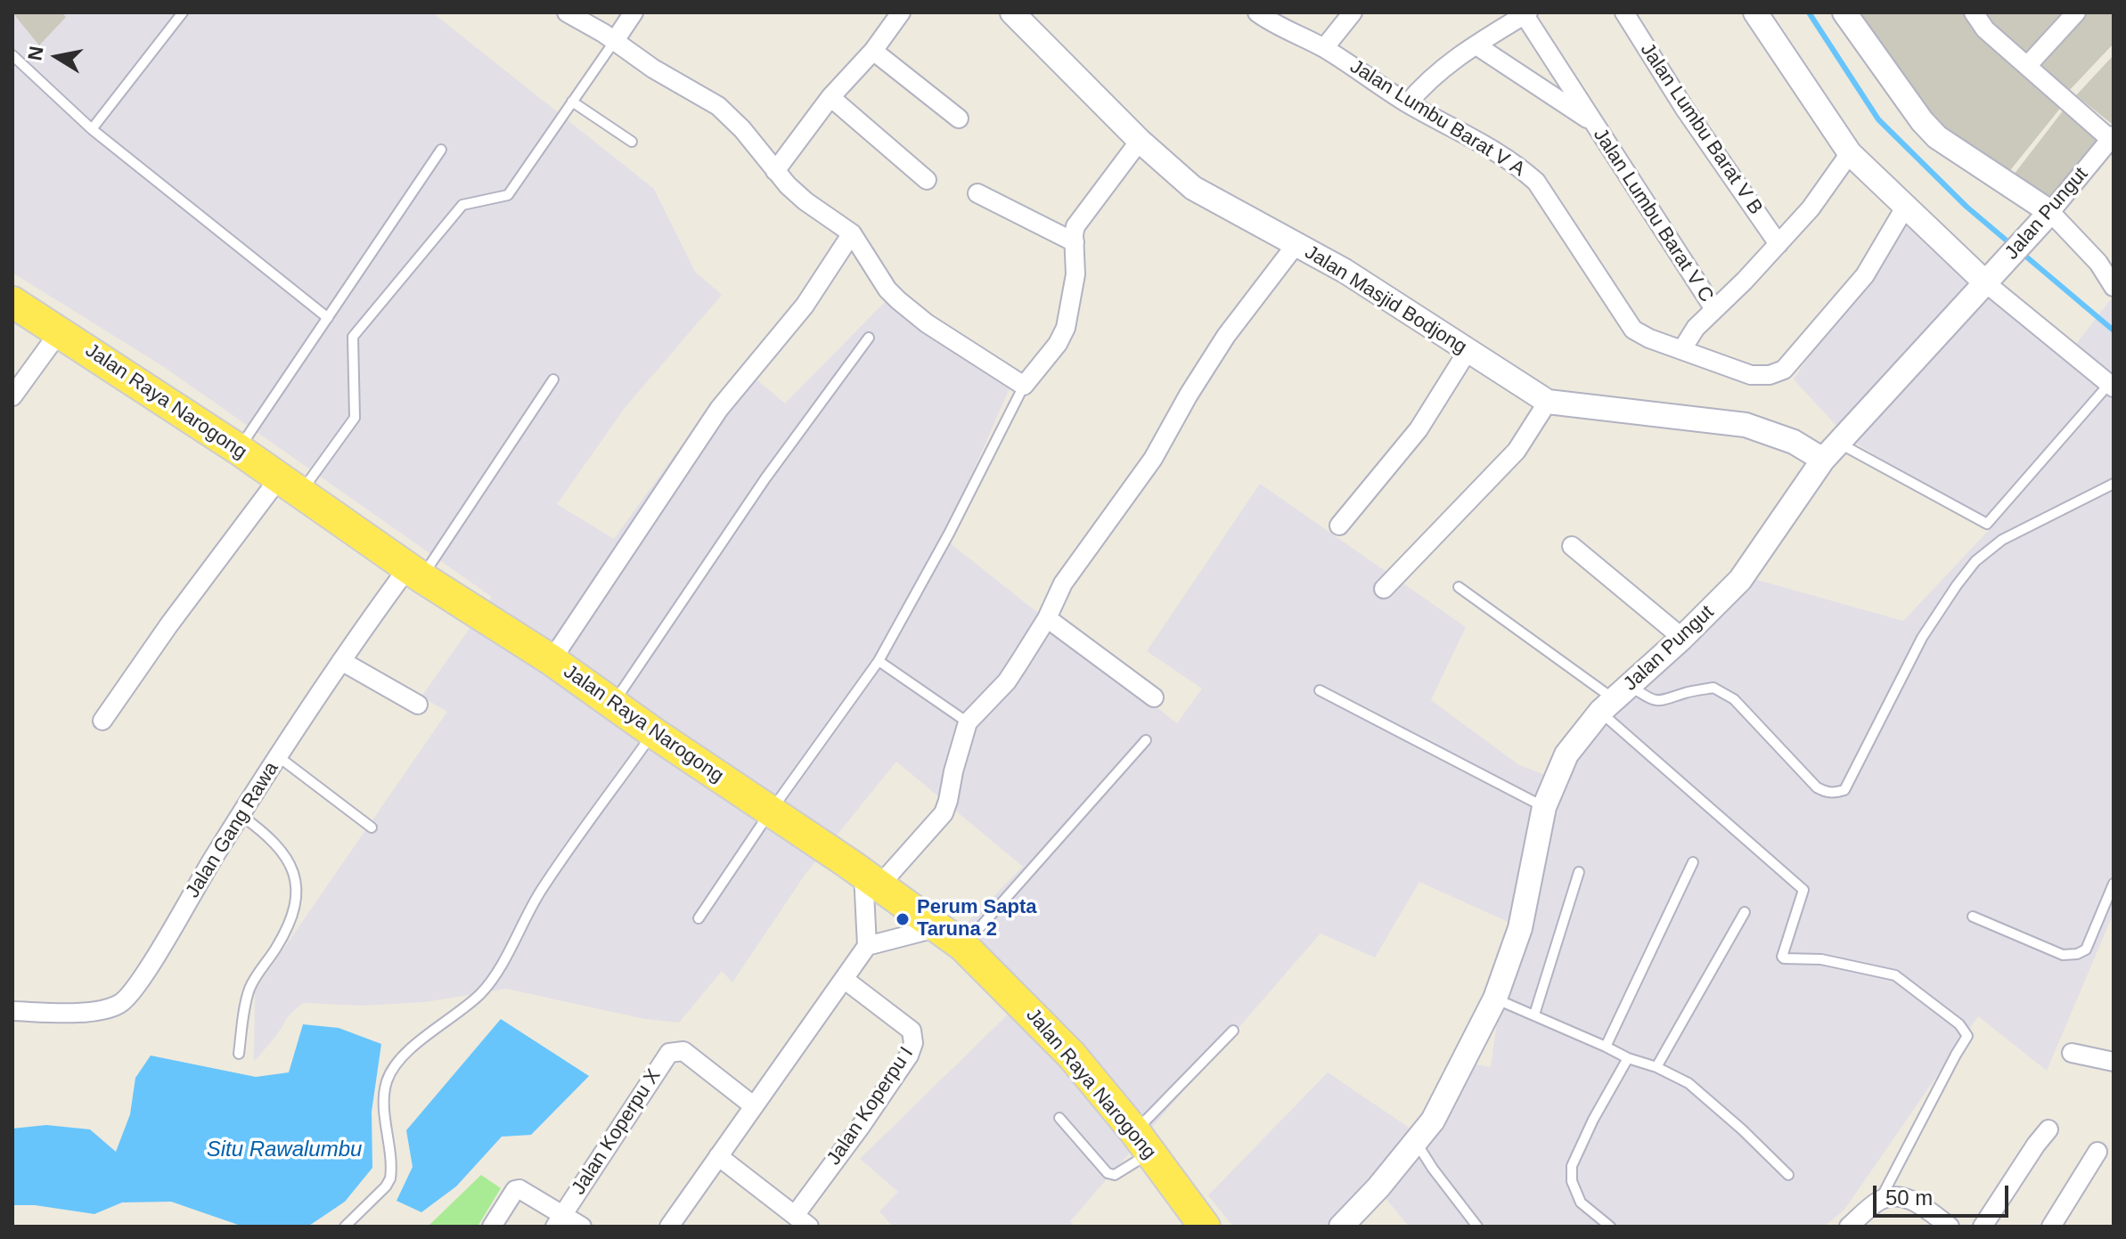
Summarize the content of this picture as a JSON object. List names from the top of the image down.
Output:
{
  "streets": {
    "main road": ["Jalan Raya Narogong"],
    "street": [
      "Jalan Lumbu Barat V A",
      "Jalan Lumbu Barat V B",
      "Jalan Pungut",
      "Jalan Lumbu Barat V C",
      "Jalan Masjid Bodjong",
      "Jalan Gang Rawa",
      "Jalan Koperpu I",
      "Jalan Koperpu X"
    ]
  },
  "crossings": [
    ["Jalan Pungut", "Jalan Masjid Bodjong"],
    ["Jalan Raya Narogong", "Jalan Gang Rawa"]
  ],
  "water": ["Situ Rawalumbu"],
  "places": ["Perum Sapta Taruna 2"],
  "scale_bar": "50 m",
  "north": "left"
}
